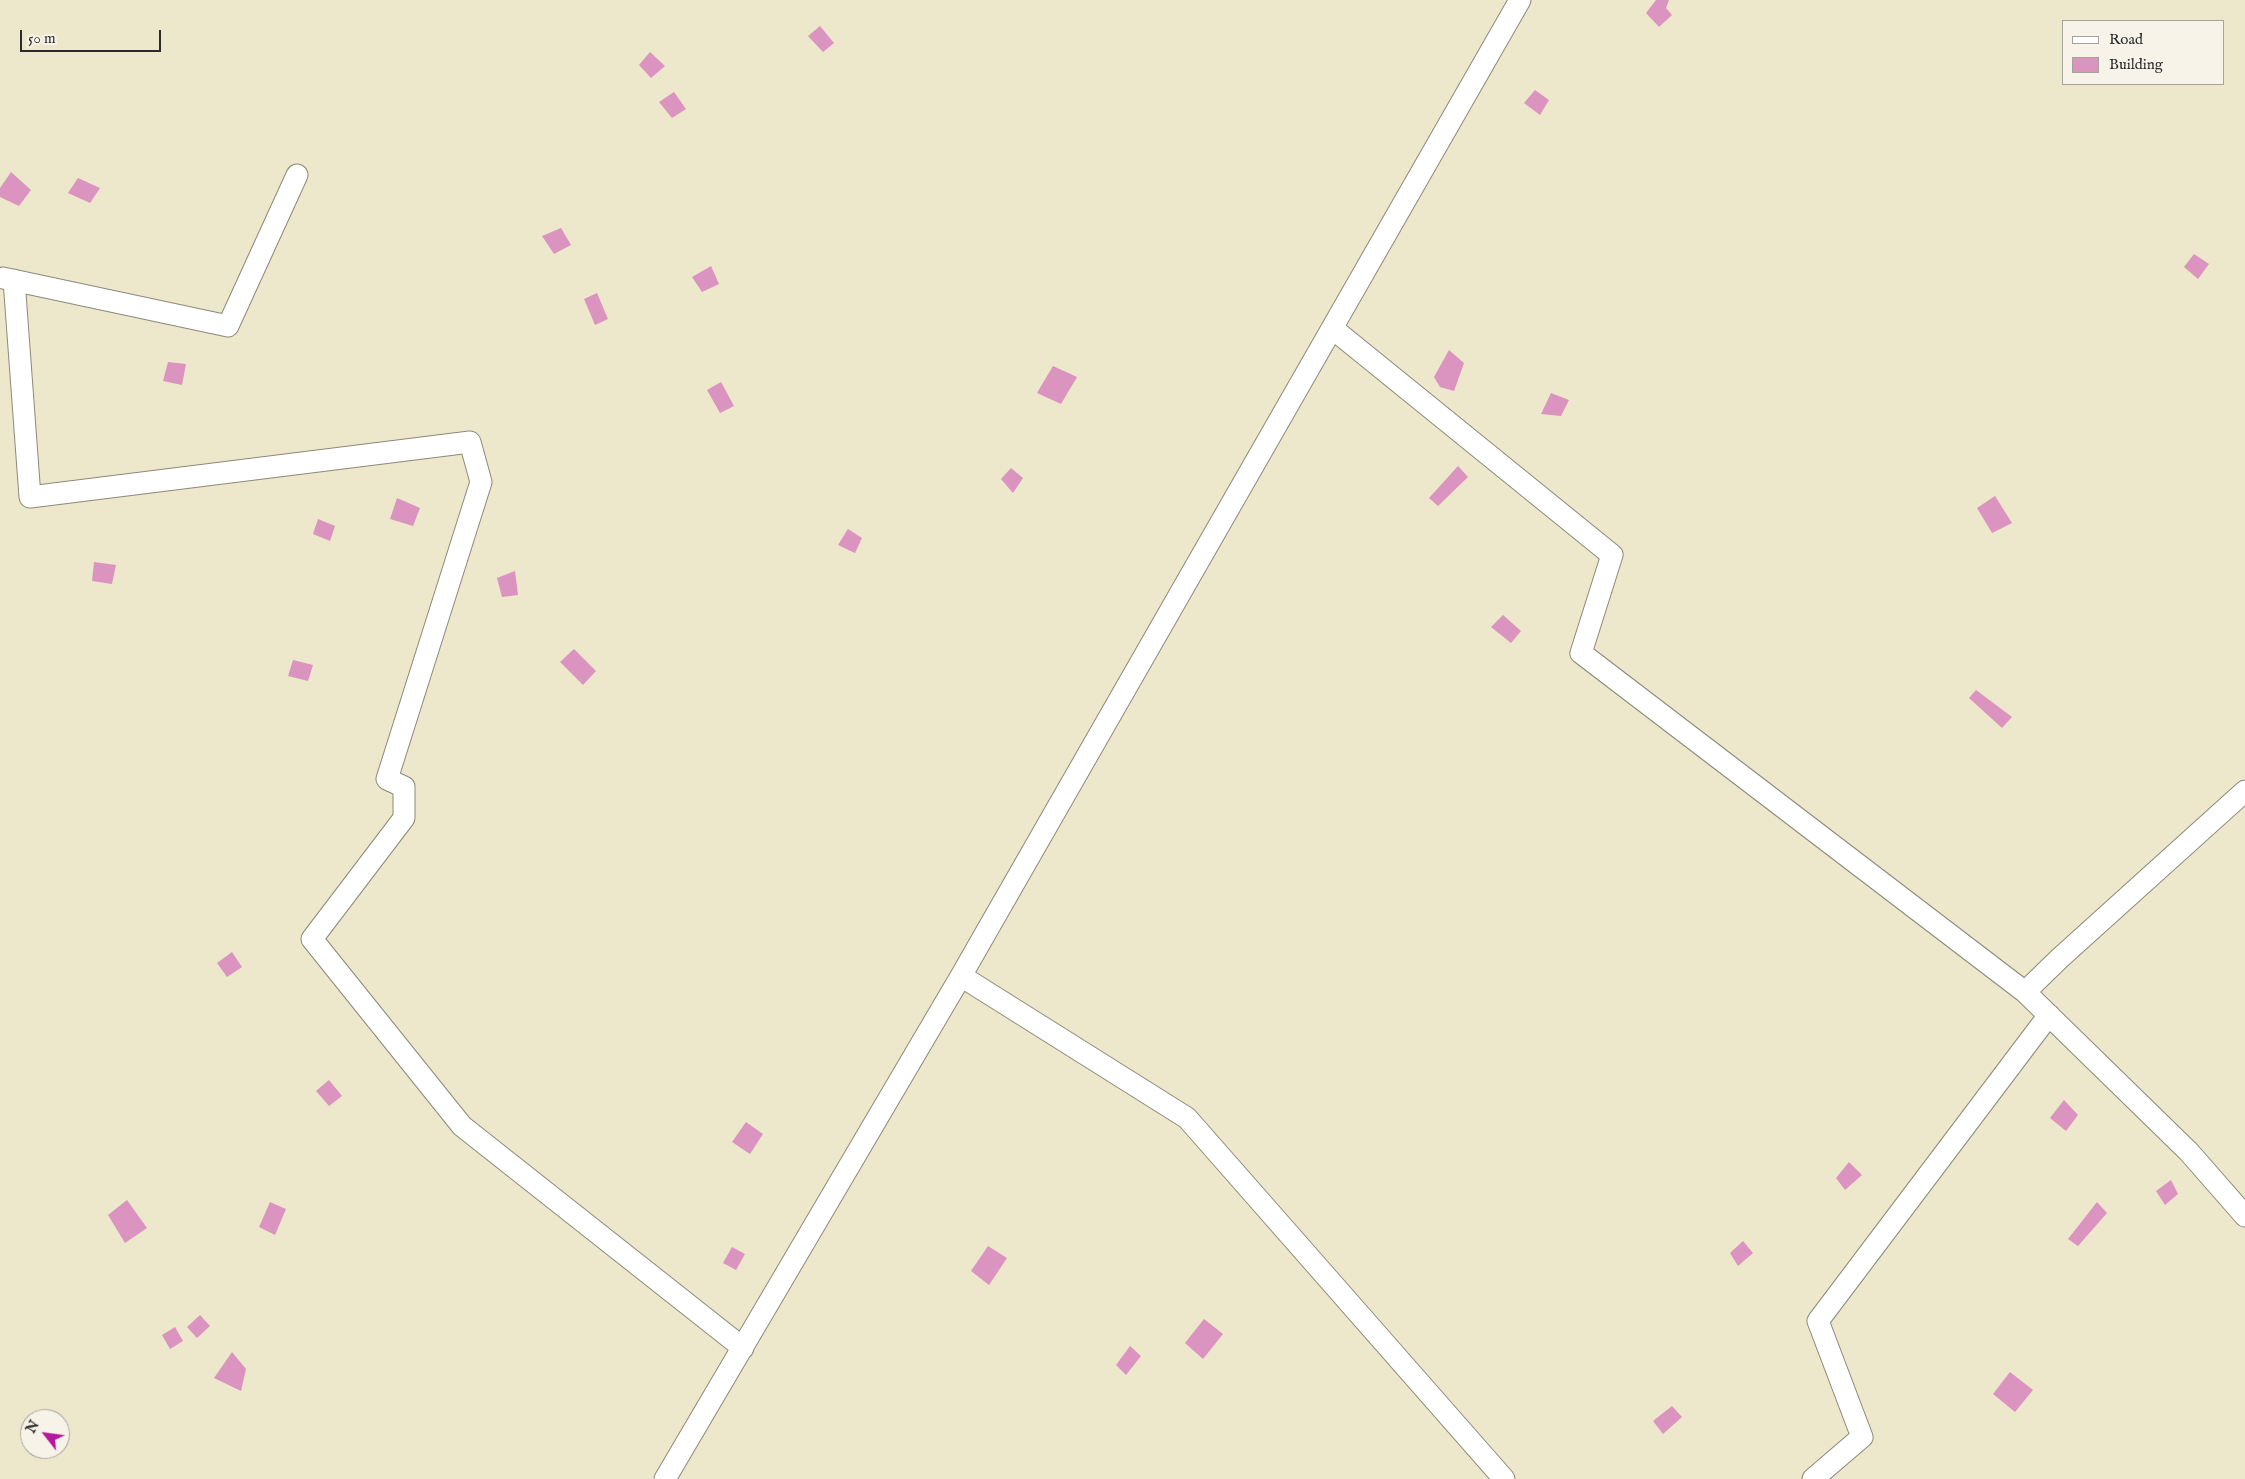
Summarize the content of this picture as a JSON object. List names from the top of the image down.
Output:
{
  "legend": ["Road", "Building"],
  "scale_bar": "50 m",
  "north": "top left"
}
